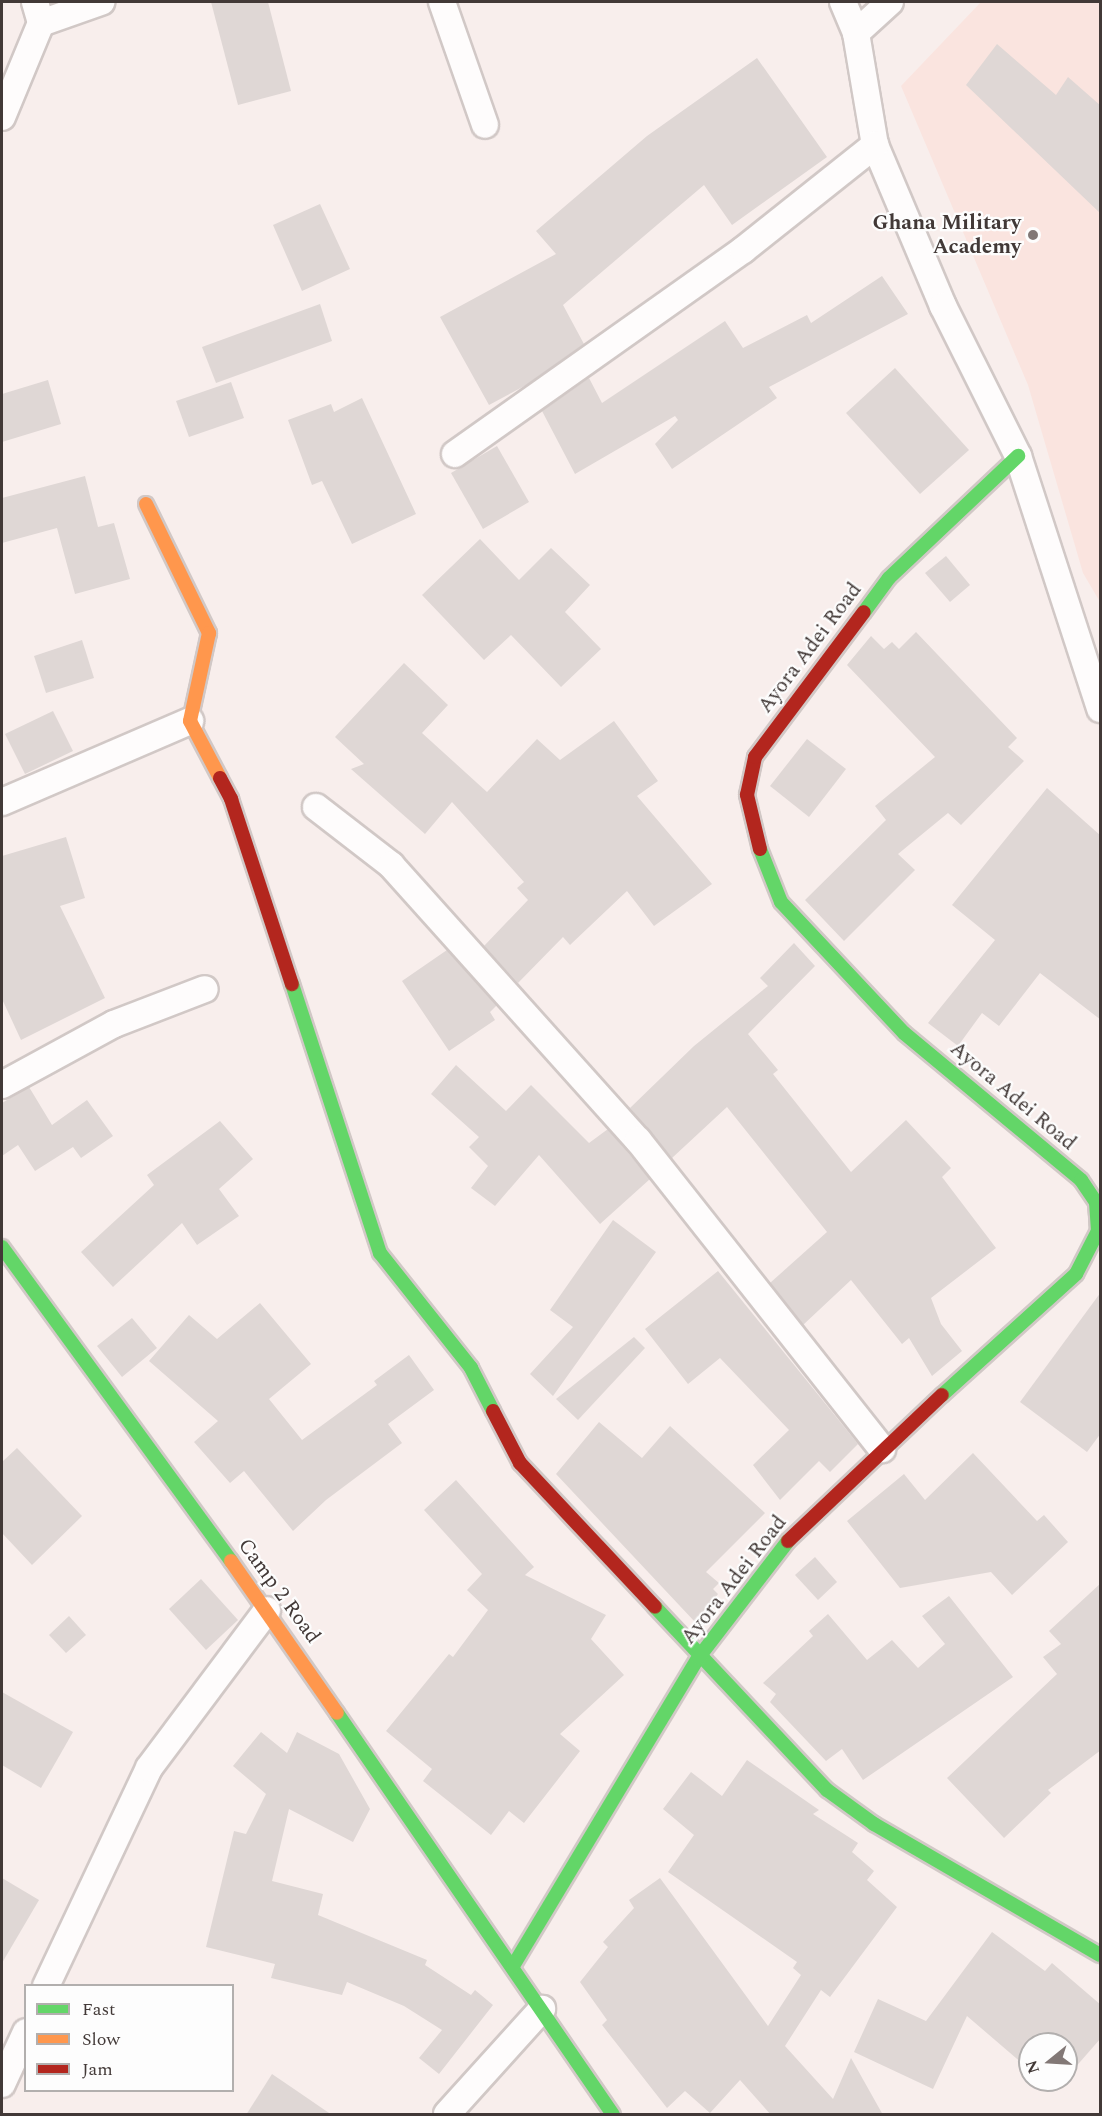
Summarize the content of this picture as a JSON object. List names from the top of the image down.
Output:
{
  "streets": {
    "street": ["Ayora Adei Road", "Camp 2 Road"]
  },
  "crossings": [
    ["Ayora Adei Road", "Camp 2 Road"]
  ],
  "places": ["Ghana Military Academy"],
  "legend": ["Fast", "Slow", "Jam"],
  "north": "left"
}
